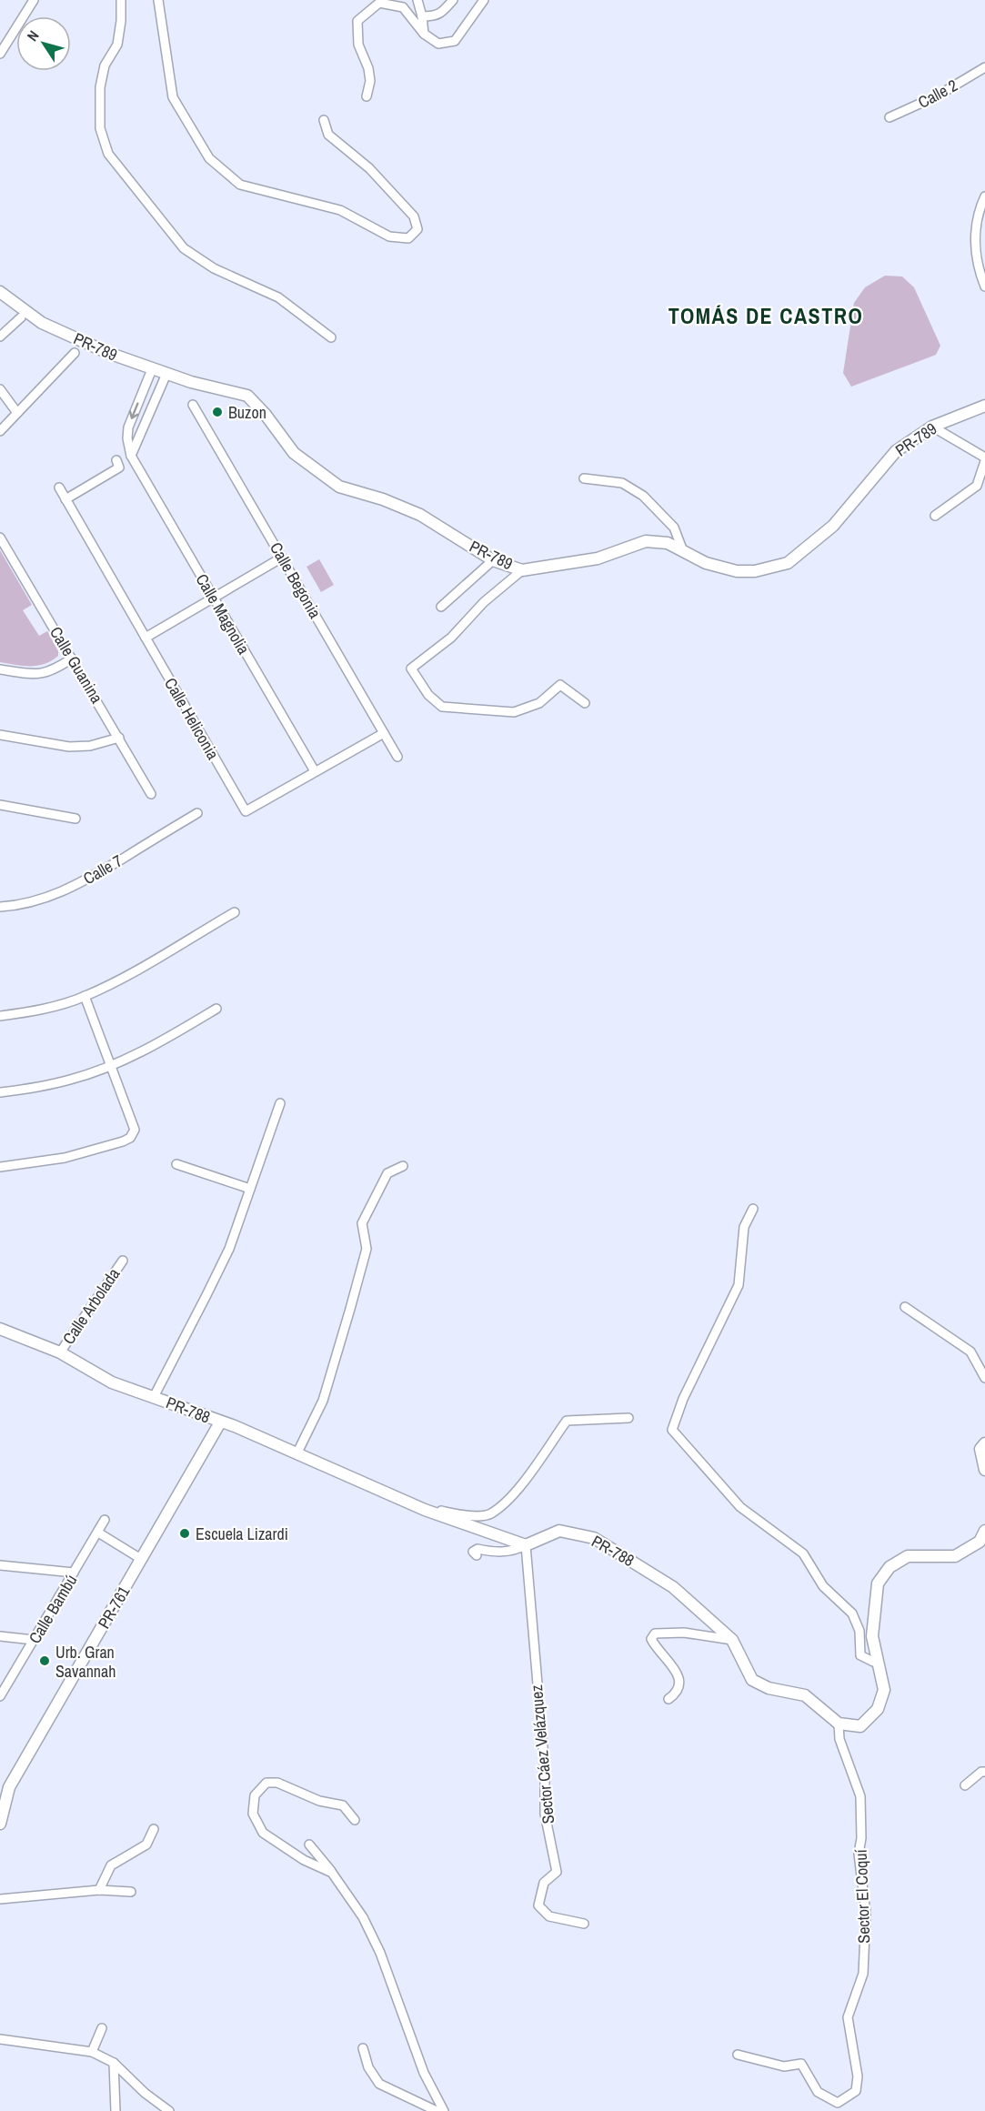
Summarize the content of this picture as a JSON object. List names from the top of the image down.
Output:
{
  "streets": {
    "street": [
      "Calle 2",
      "PR-789",
      "Calle Begonia",
      "Calle Magnolia",
      "Calle Guanina",
      "Calle Heliconia",
      "Calle 7",
      "Calle Arbolada",
      "PR-788",
      "PR-761",
      "Calle Bambú",
      "Sector Cáez Velázquez",
      "Sector El Coquí"
    ]
  },
  "crossings": [
    ["PR-789", "Calle Magnolia"],
    ["Calle Begonia", "Calle Heliconia"],
    ["Calle Magnolia", "Calle Heliconia"],
    ["Calle Arbolada", "PR-788"],
    ["PR-788", "PR-761"],
    ["PR-788", "Sector Cáez Velázquez"],
    ["PR-788", "Sector El Coquí"]
  ],
  "districts": ["TOMÁS DE CASTRO"],
  "places": ["Buzon", "Escuela Lizardi", "Urb. Gran Savannah"],
  "north": "top left"
}
